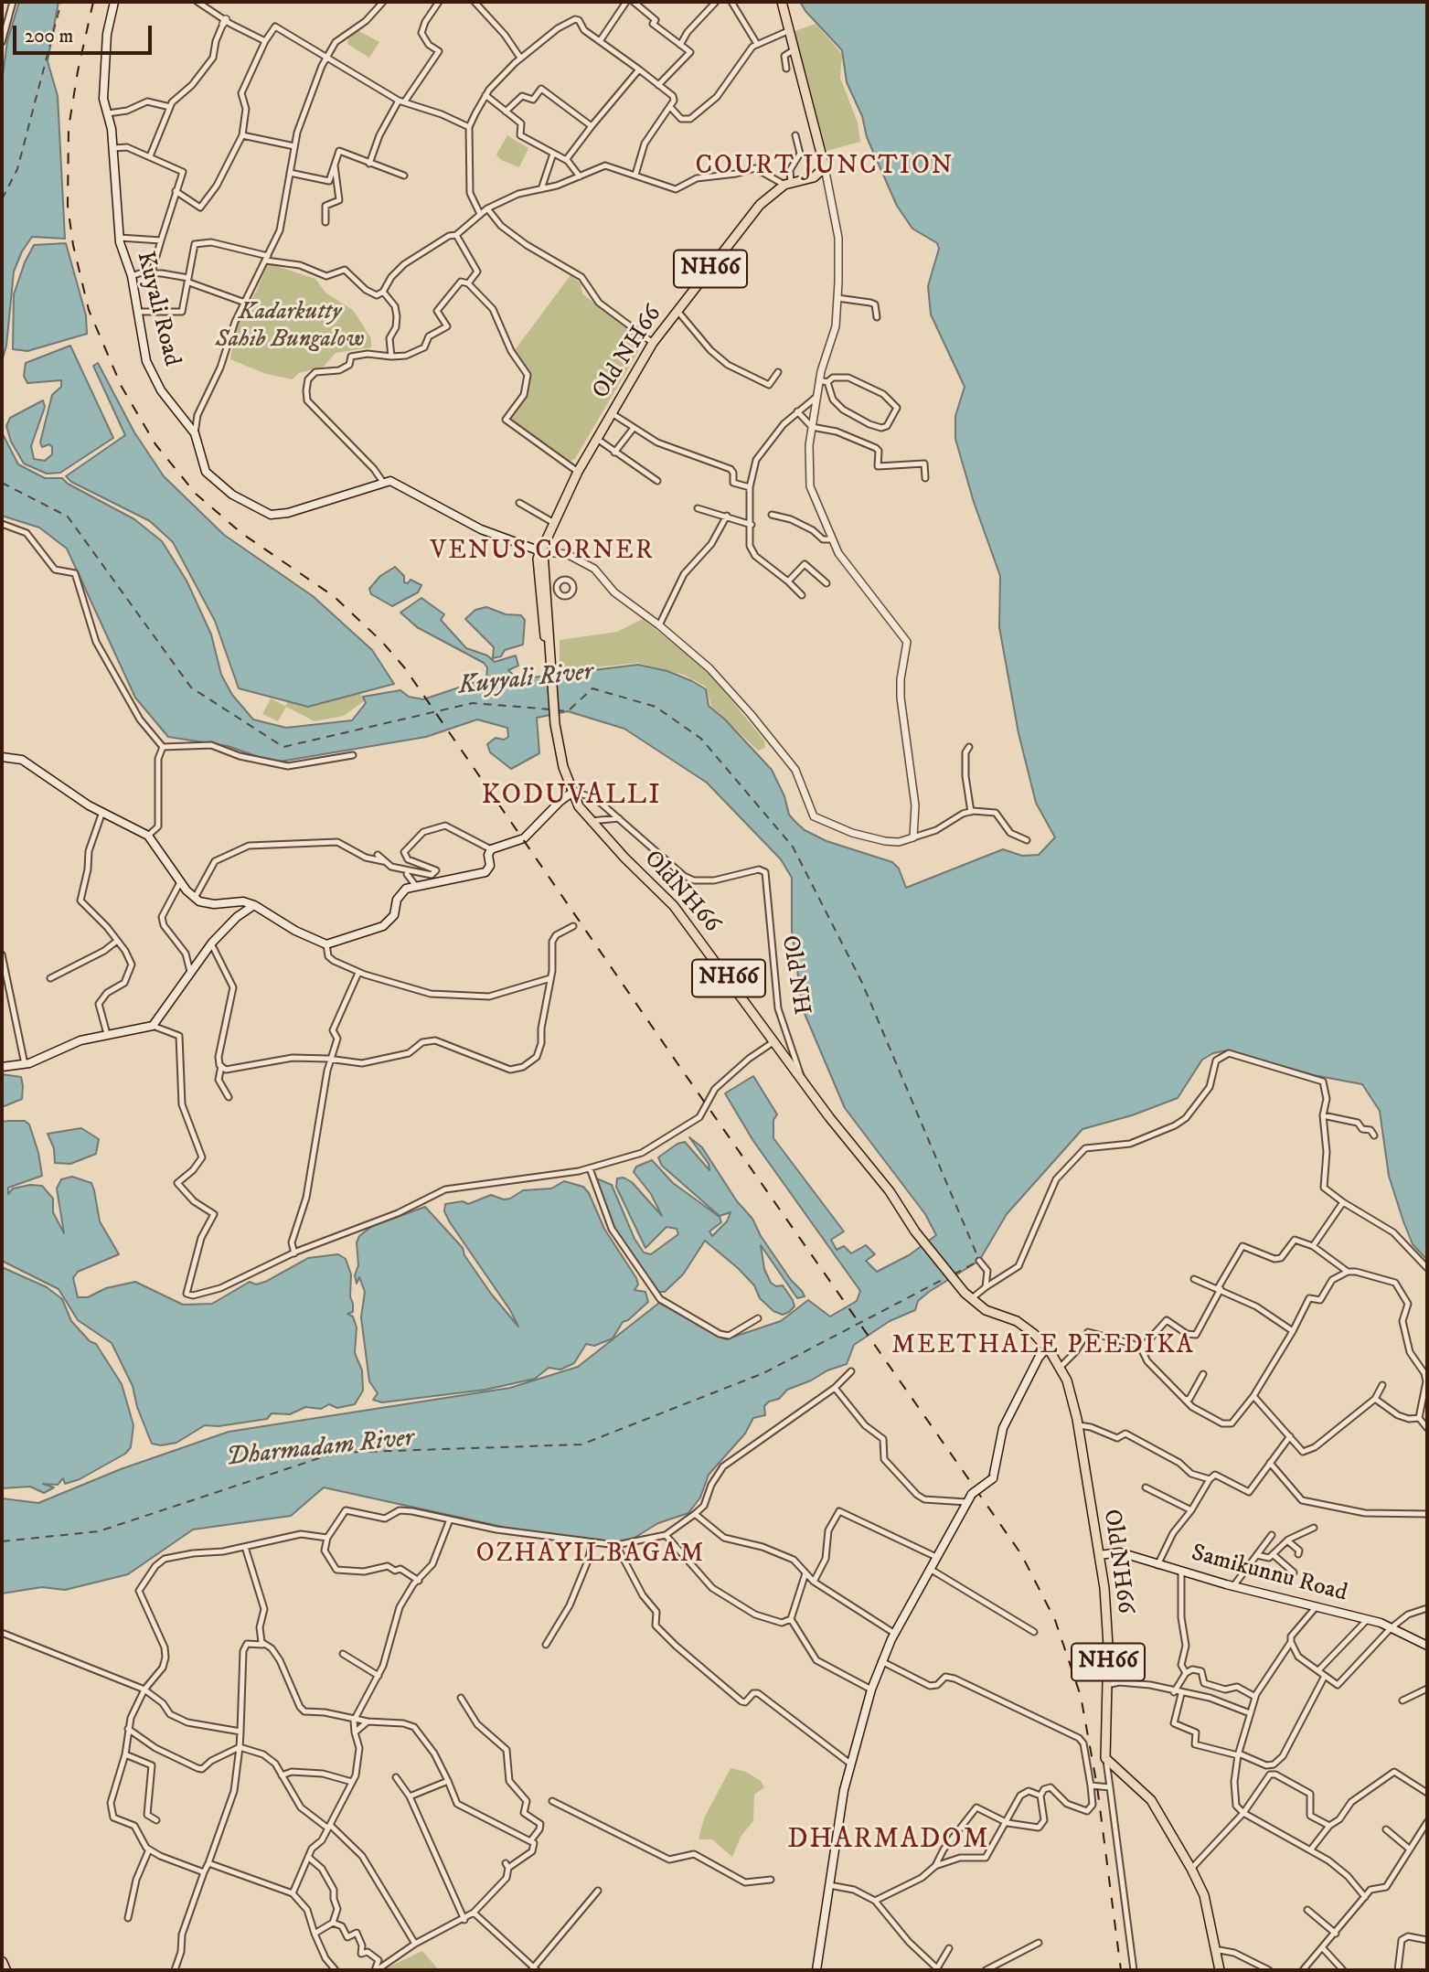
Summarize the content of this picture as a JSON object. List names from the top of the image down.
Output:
{
  "streets": {
    "main road": [
      "NH66",
      "Kuyali Road",
      "Old NH66",
      "OldNH66",
      "Samikunnu Road"
    ],
    "street": ["Old NH"]
  },
  "crossings": [
    ["Old NH66", "OldNH66"],
    ["Old NH66", "Samikunnu Road"],
    ["OldNH66", "Old NH"]
  ],
  "districts": [
    "COURT JUNCTION",
    "VENUS CORNER",
    "KODUVALLI",
    "MEETHALE PEEDIKA",
    "OZHAYILBAGAM",
    "DHARMADOM"
  ],
  "water": ["Kuyyali River", "Dharmadam River"],
  "parks": ["Kadarkutty Sahib Bungalow"],
  "scale_bar": "200 m"
}
